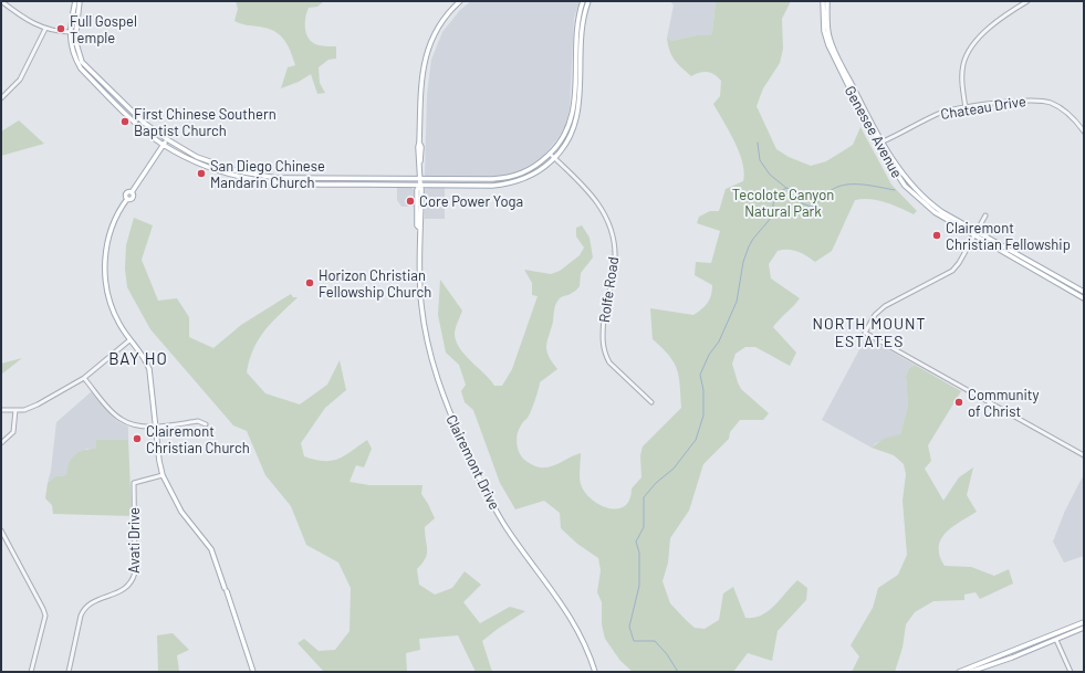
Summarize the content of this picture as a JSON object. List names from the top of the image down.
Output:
{
  "streets": {
    "main road": ["Genesee Avenue", "Clairemont Drive"],
    "street": ["Chateau Drive", "Rolfe Road", "Avati Drive"]
  },
  "crossings": [
    ["Chateau Drive", "Genesee Avenue"]
  ],
  "districts": ["NORTH MOUNT ESTATES", "BAY HO"],
  "parks": ["Tecolote Canyon Natural Park"],
  "places": [
    "Full Gospel Temple",
    "First Chinese Southern Baptist Church",
    "San Diego Chinese Mandarin Church",
    "Core Power Yoga",
    "Clairemont Christian Fellowship",
    "Horizon Christian Fellowship Church",
    "Community of Christ",
    "Clairemont Christian Church"
  ]
}
